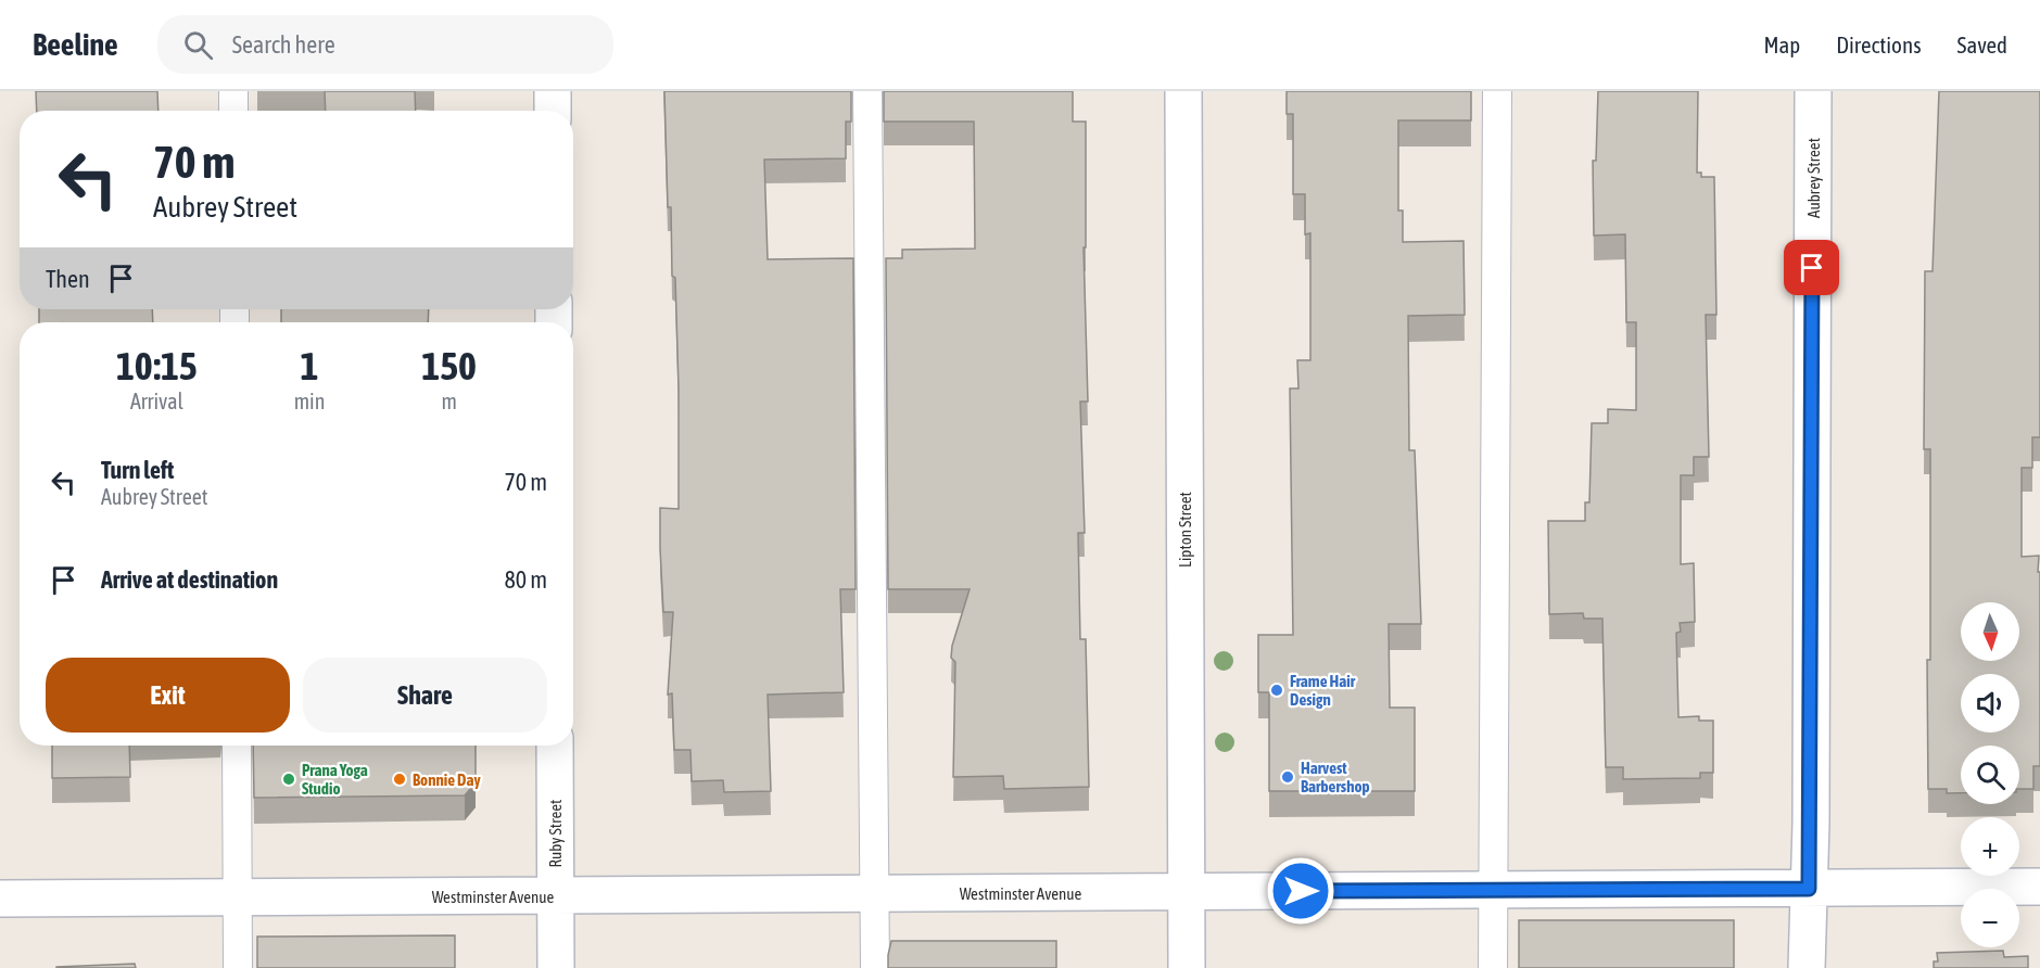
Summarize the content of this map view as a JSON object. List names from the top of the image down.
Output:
{
  "streets": {
    "street": [
      "Aubrey Street",
      "Lipton Street",
      "Ruby Street",
      "Westminster Avenue"
    ]
  },
  "crossings": [
    ["Aubrey Street", "Westminster Avenue"],
    ["Lipton Street", "Westminster Avenue"],
    ["Ruby Street", "Westminster Avenue"]
  ],
  "places": [
    "Frame Hair Design",
    "Harvest Barbershop",
    "Prana Yoga Studio",
    "Bonnie Day"
  ],
  "north": "bottom",
  "page": {
    "header": "Beeline",
    "search": "Search here",
    "nav": ["Map", "Directions", "Saved"],
    "turn": ["70 m", "Aubrey Street"],
    "then": "Then",
    "eta": [
      "10:15",
      "Arrival",
      "1",
      "min",
      "150",
      "m"
    ],
    "list": [
      {
        "name": "Turn left",
        "note": "Aubrey Street",
        "value": "70 m"
      },
      {
        "name": "Arrive at destination",
        "value": "80 m"
      }
    ],
    "map_buttons": ["+", "−"],
    "buttons": ["Exit", "Share"]
  }
}
